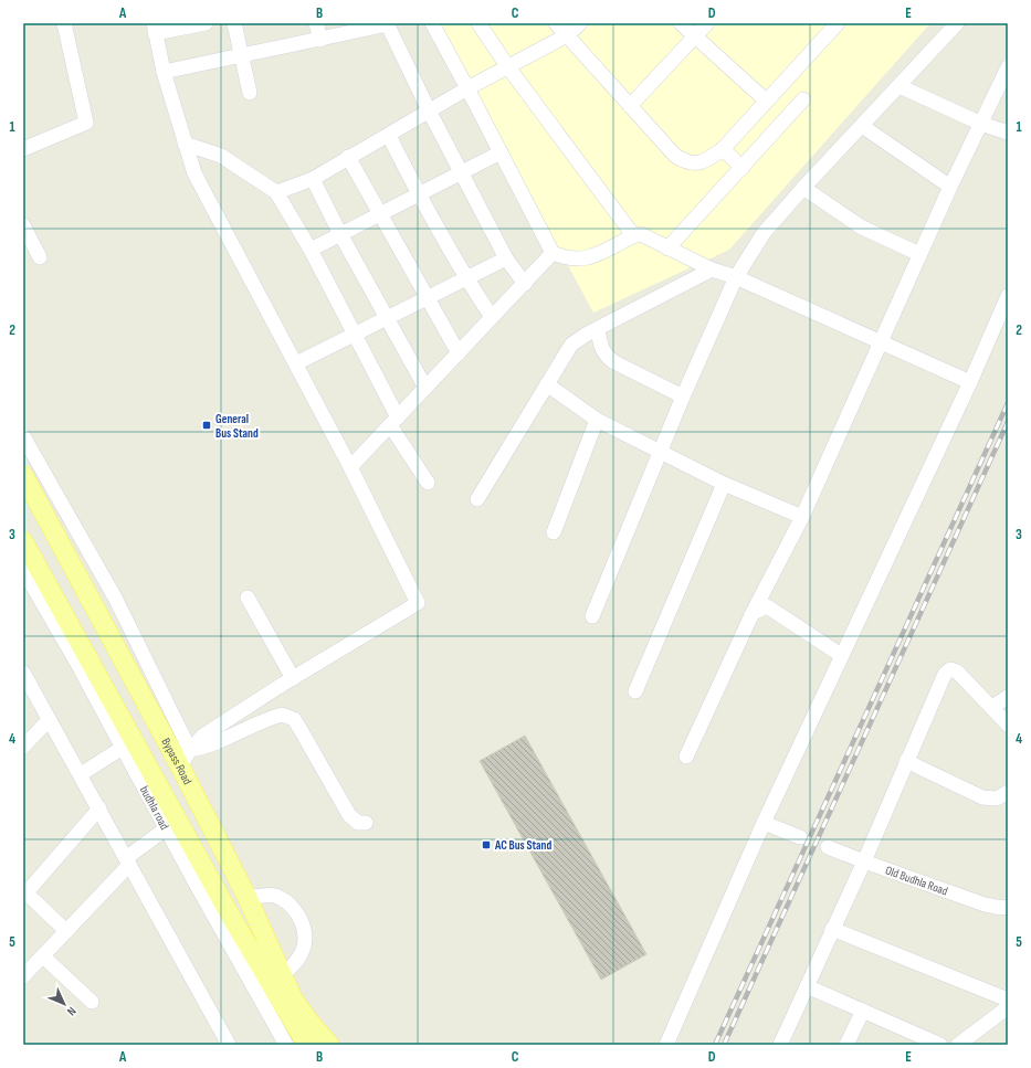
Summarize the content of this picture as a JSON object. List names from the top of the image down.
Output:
{
  "streets": {
    "main road": ["Bypass Road"],
    "street": ["budhla road", "Old Budhla Road"]
  },
  "places": {
    "transit": ["General Bus Stand", "AC Bus Stand"]
  },
  "north": "bottom right",
  "grid": {
    "columns": [
      "A",
      "B",
      "C",
      "D",
      "E"
    ],
    "rows": [
      "1",
      "2",
      "3",
      "4",
      "5"
    ]
  }
}
